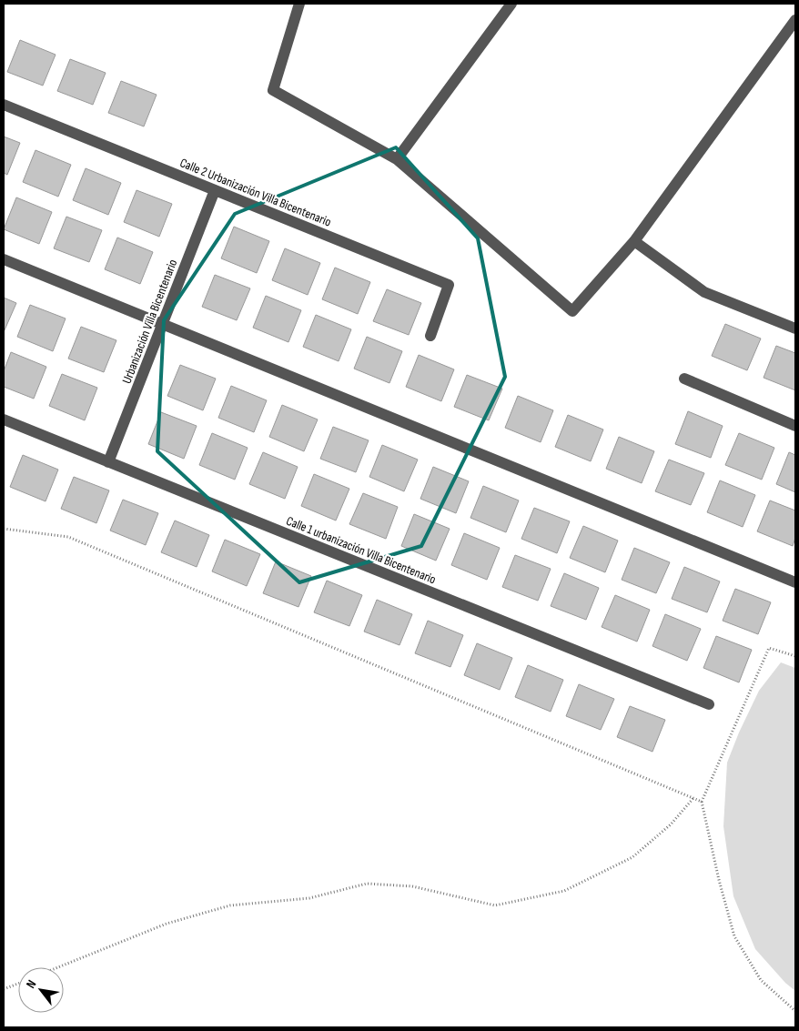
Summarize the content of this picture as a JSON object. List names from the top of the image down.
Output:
{
  "streets": {
    "street": ["Calle 2 Urbanización Villa Bicentenario", "Urbanización Villa Bicentenario", "Calle 1 urbanización Villa Bicentenario"]
  },
  "crossings": [
    ["Calle 2 Urbanización Villa Bicentenario", "Urbanización Villa Bicentenario"],
    ["Urbanización Villa Bicentenario", "Calle 1 urbanización Villa Bicentenario"]
  ],
  "north": "top left"
}
